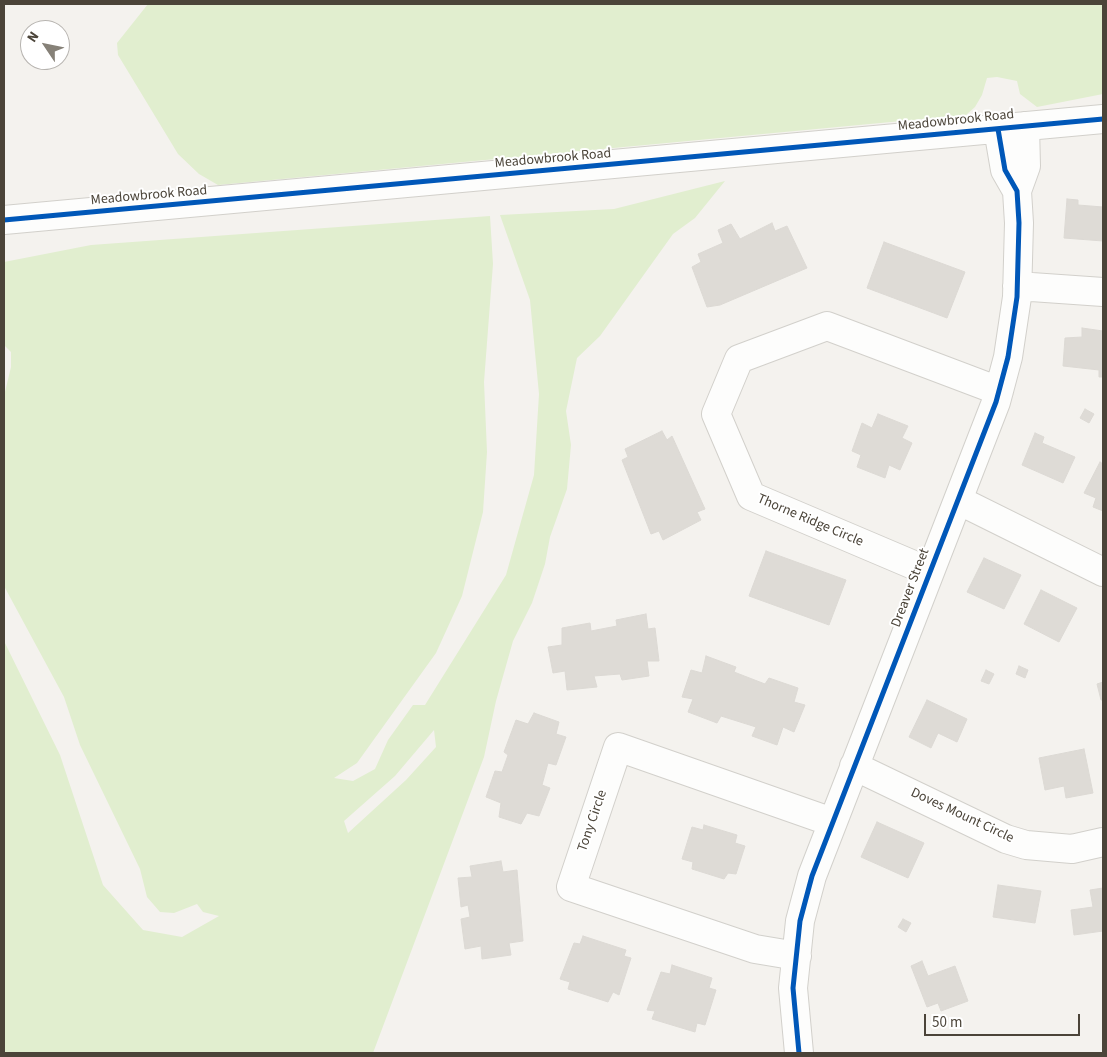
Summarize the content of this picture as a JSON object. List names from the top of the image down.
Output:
{
  "streets": {
    "street": [
      "Meadowbrook Road",
      "Thorne Ridge Circle",
      "Dreaver Street",
      "Doves Mount Circle",
      "Tony Circle"
    ]
  },
  "crossings": [
    ["Meadowbrook Road", "Dreaver Street"],
    ["Thorne Ridge Circle", "Dreaver Street"],
    ["Dreaver Street", "Doves Mount Circle"],
    ["Dreaver Street", "Tony Circle"]
  ],
  "scale_bar": "50 m",
  "north": "top left"
}
